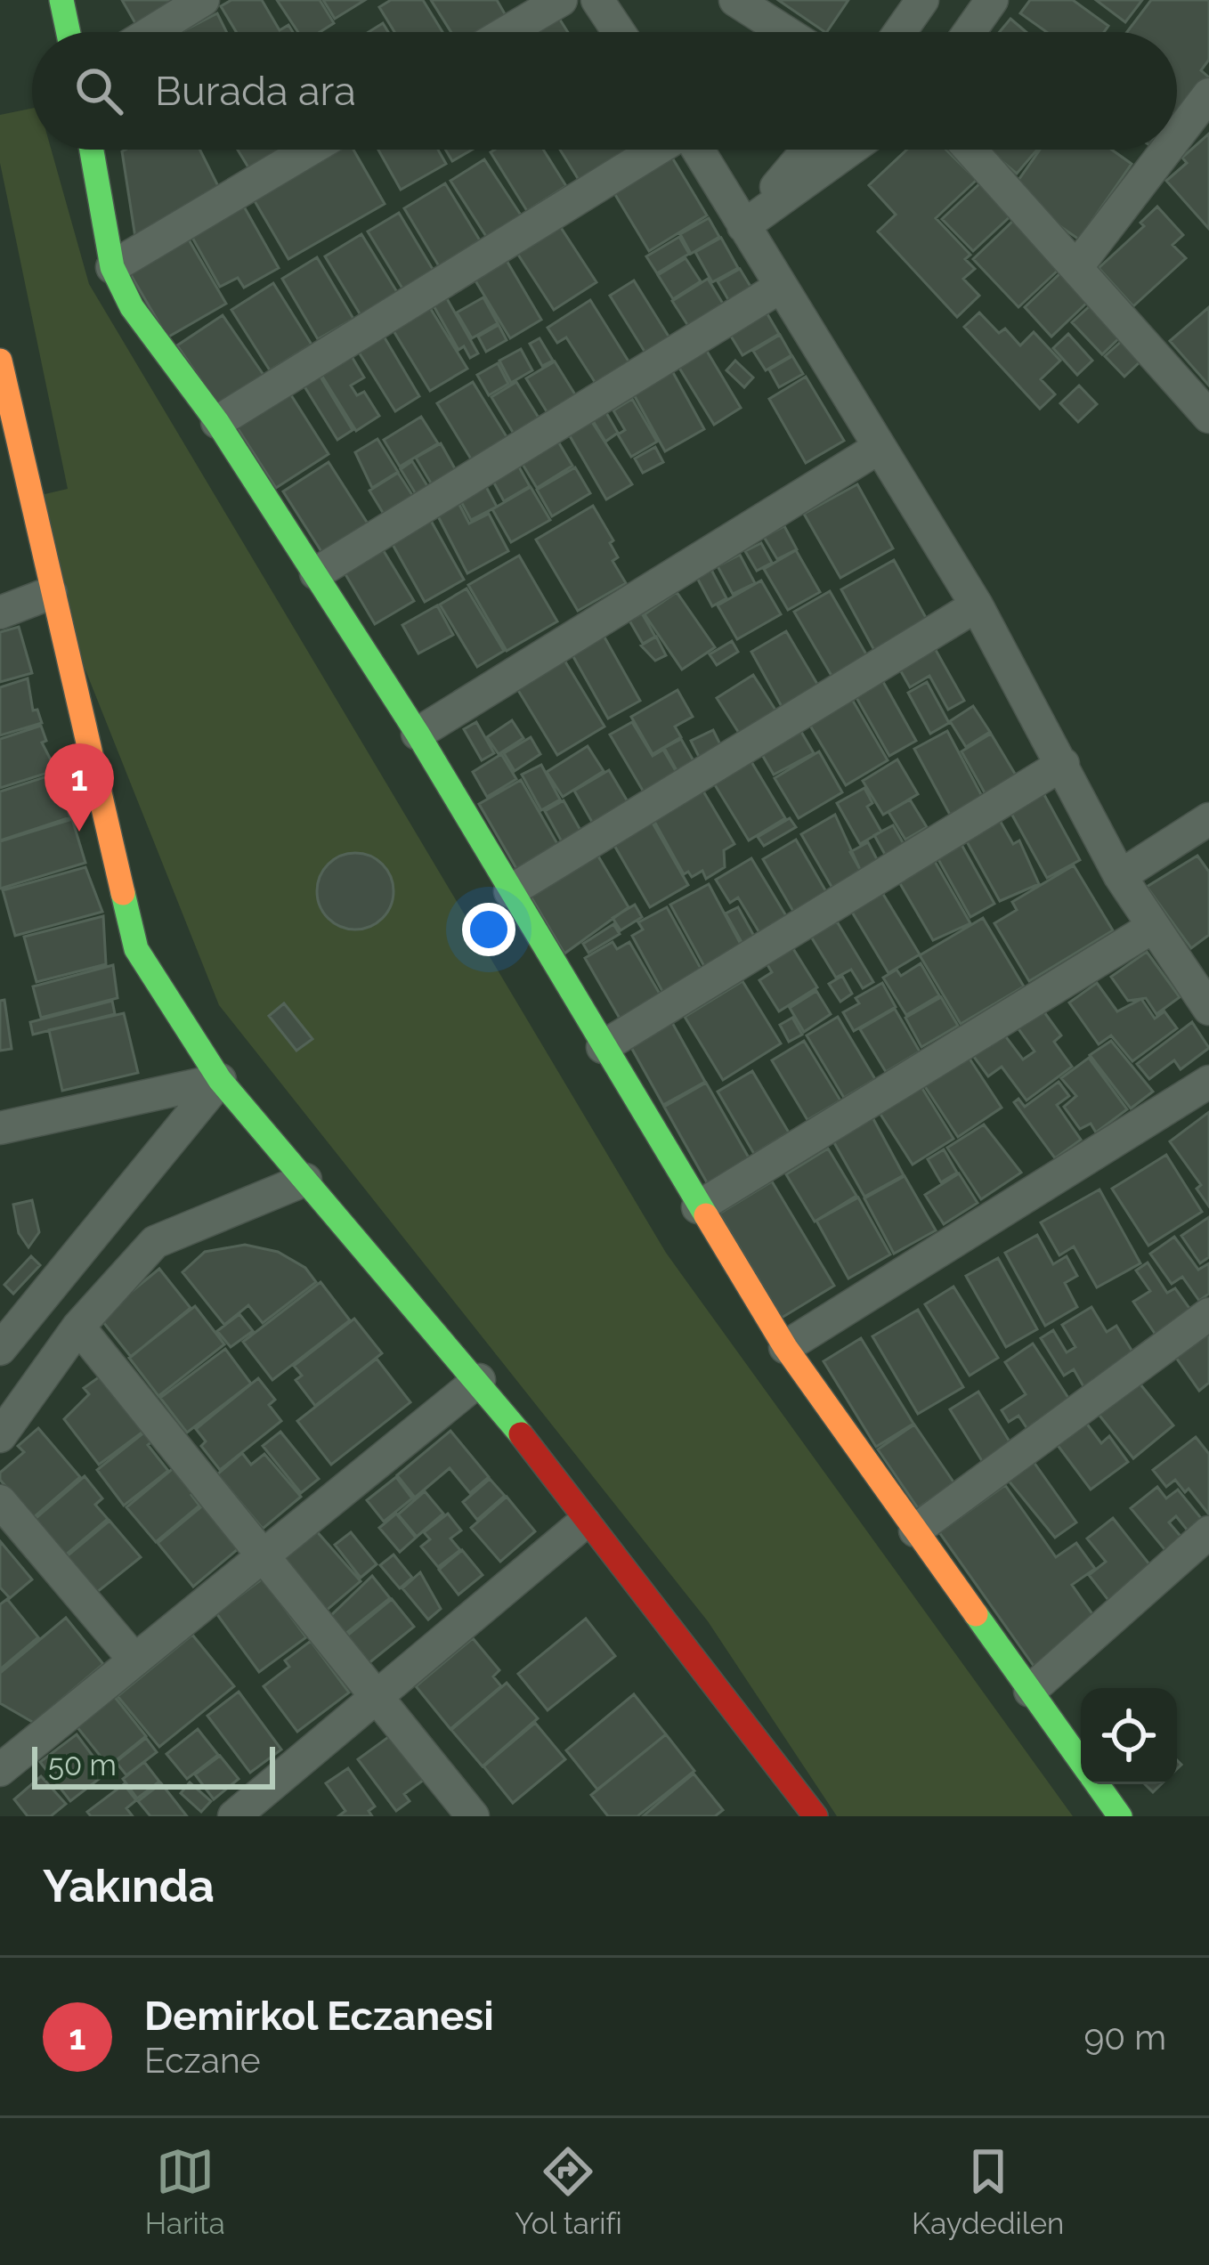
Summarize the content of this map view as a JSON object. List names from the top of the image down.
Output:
{
  "scale_bar": "50 m",
  "page": {
    "search": "Burada ara",
    "pins": "1",
    "scale": "50 m",
    "heading": "Yakında",
    "list": [
      {
        "mark": "1",
        "name": "Demirkol Eczanesi",
        "note": "Eczane",
        "value": "90 m"
      }
    ],
    "nav": ["Harita", "Yol tarifi", "Kaydedilen"]
  }
}
